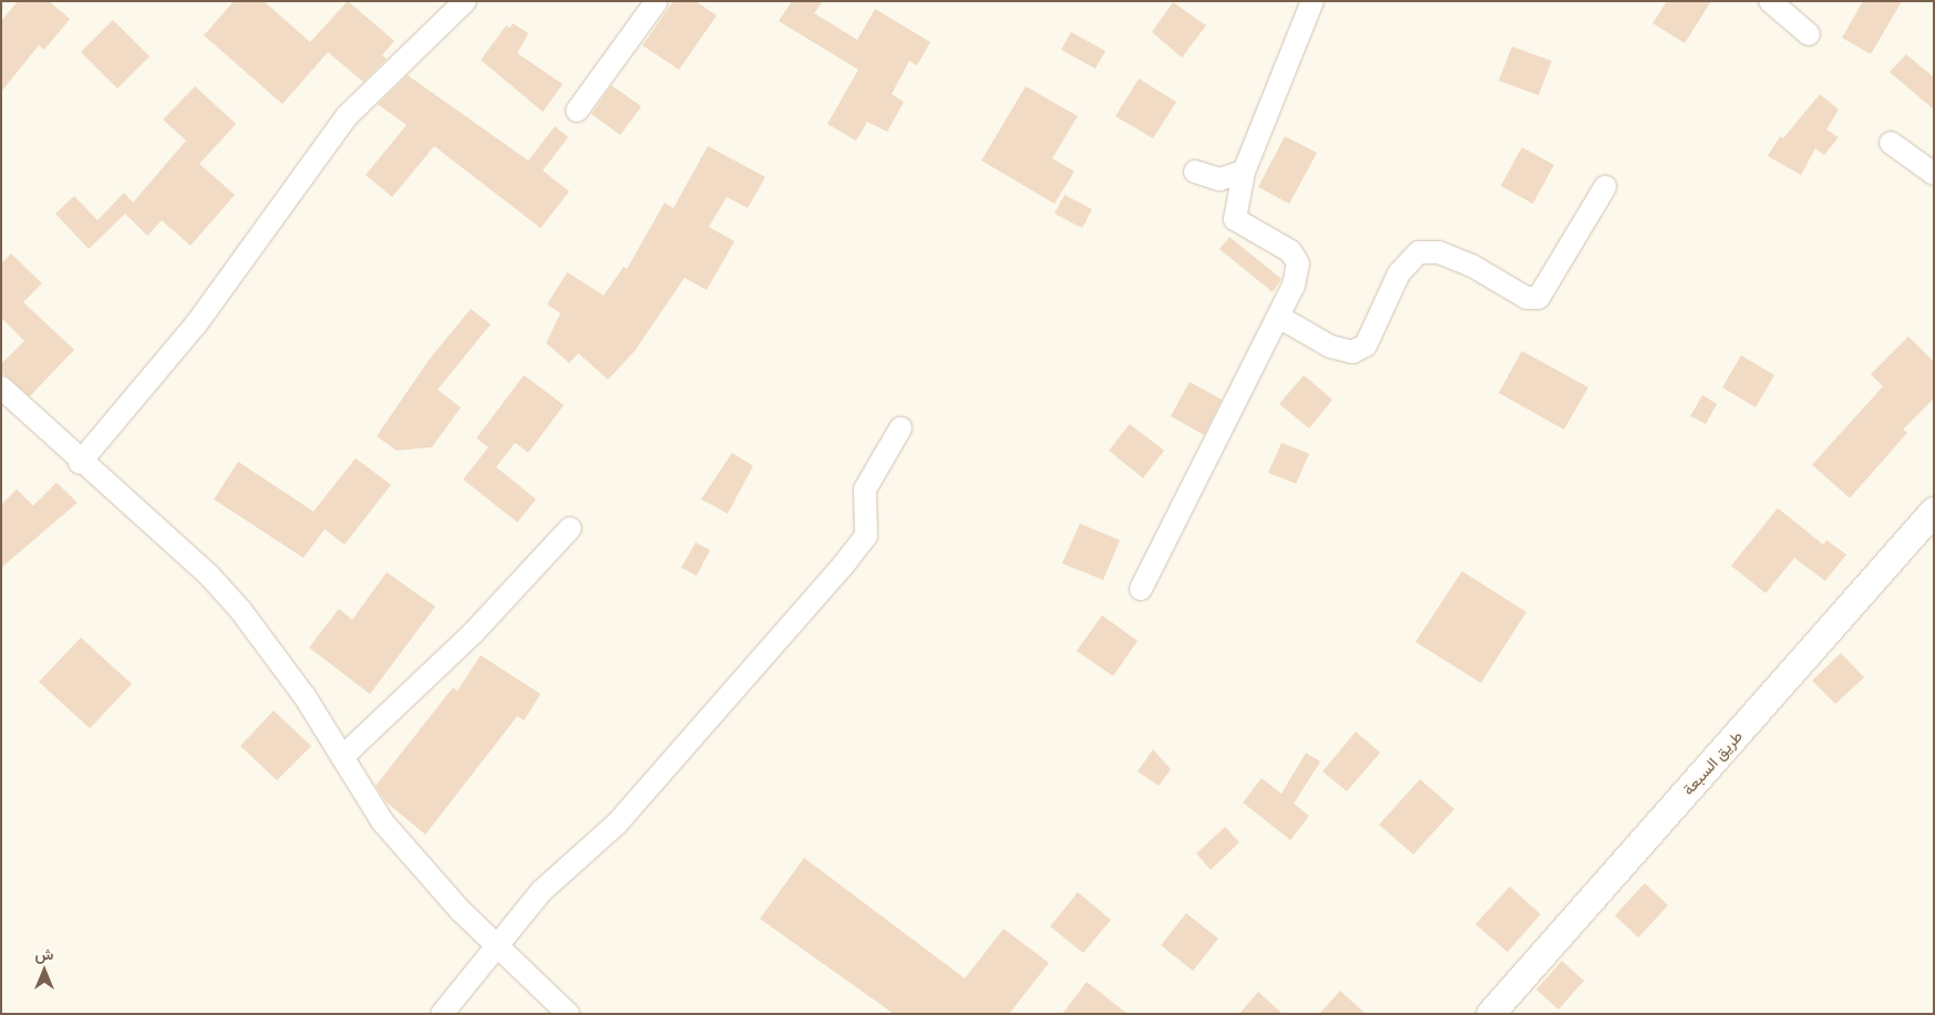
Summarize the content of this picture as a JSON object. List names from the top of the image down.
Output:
{
  "streets": {
    "street": ["طريق السبعة"]
  },
  "north": "top"
}
